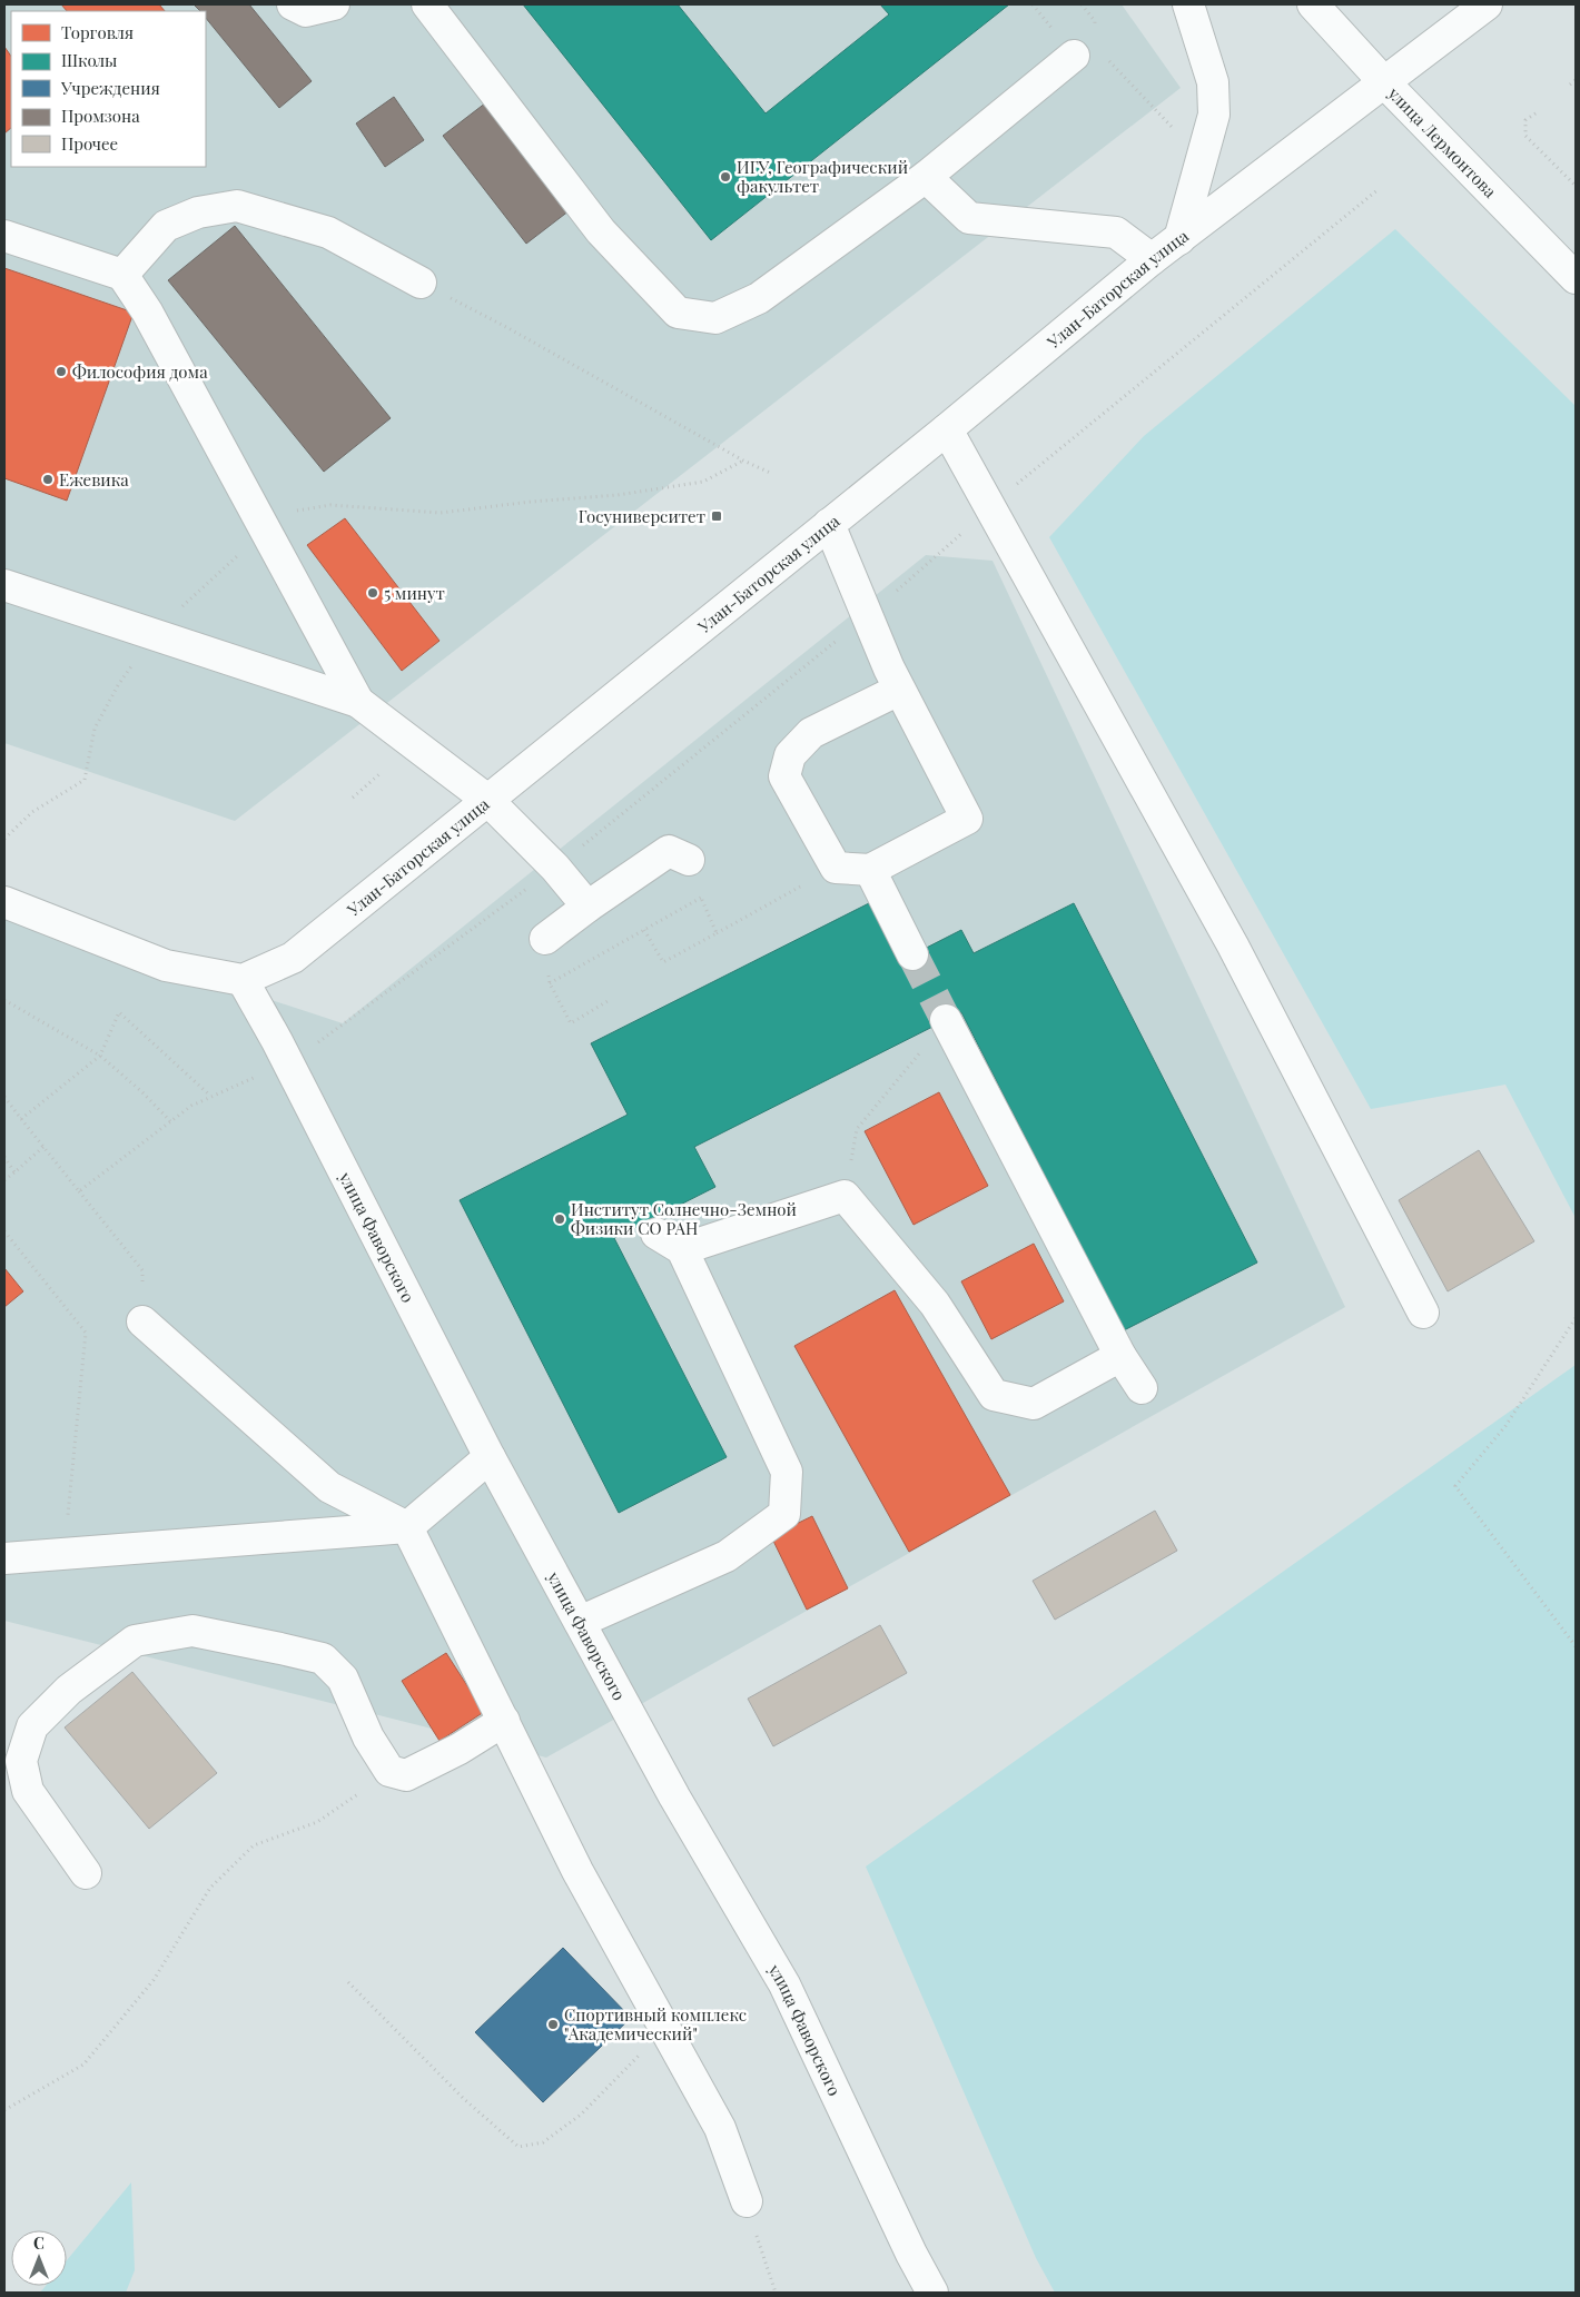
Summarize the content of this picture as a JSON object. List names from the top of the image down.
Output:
{
  "streets": {
    "street": ["улица Лермонтова", "Улан-Баторская улица", "улица Фаворского"]
  },
  "crossings": [
    ["улица Лермонтова", "Улан-Баторская улица"],
    ["Улан-Баторская улица", "улица Фаворского"]
  ],
  "places": {
    "other": [
      "ИГУ, Географический факультет",
      "Философия дома",
      "Ежевика",
      "5 минут",
      "Институт Солнечно-Земной Физики СО РАН",
      "Спортивный комплекс \"Академический\""
    ],
    "transit": ["Госуниверситет"]
  },
  "legend": [
    "Торговля",
    "Школы",
    "Учреждения",
    "Промзона",
    "Прочее"
  ],
  "north": "top"
}
